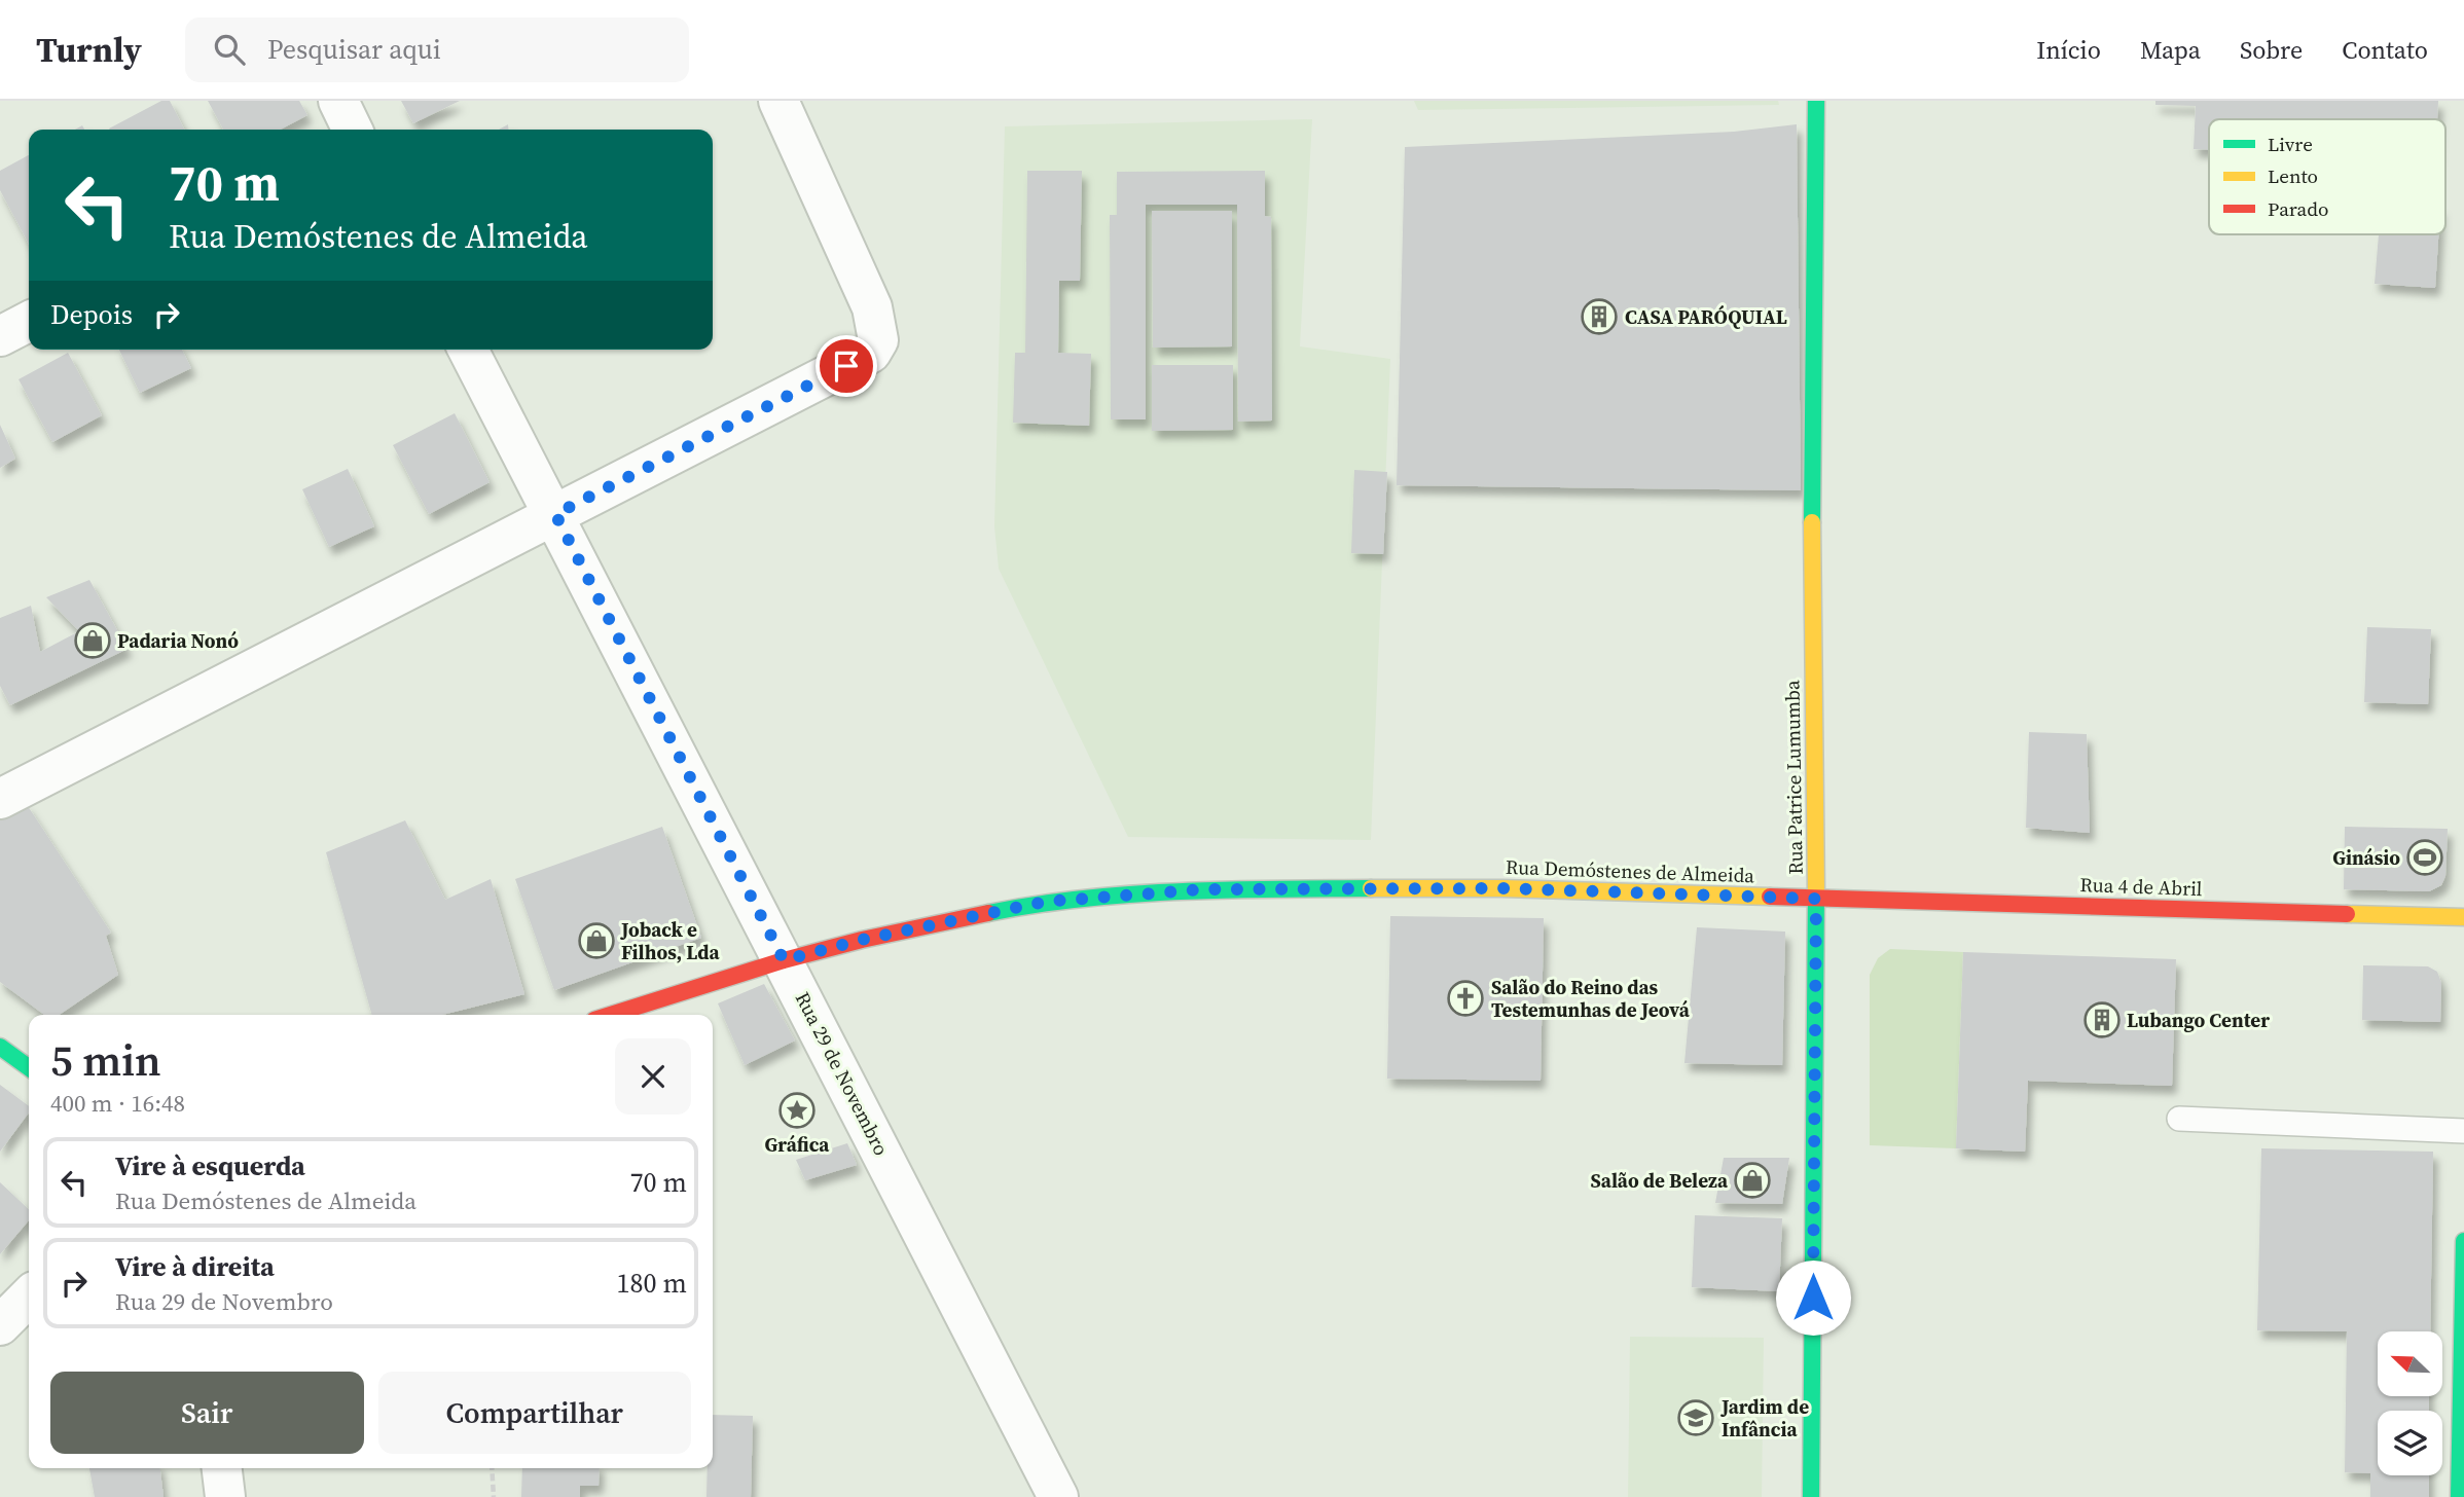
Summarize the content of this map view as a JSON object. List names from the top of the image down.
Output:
{
  "streets": {
    "main road": ["Rua Patrice Lumumba", "Rua Demóstenes de Almeida", "Rua 4 de Abril"],
    "street": ["Rua 29 de Novembro"]
  },
  "crossings": [
    ["Rua Patrice Lumumba", "Rua Demóstenes de Almeida"],
    ["Rua Patrice Lumumba", "Rua 4 de Abril"],
    ["Rua Demóstenes de Almeida", "Rua 4 de Abril"],
    ["Rua Demóstenes de Almeida", "Rua 29 de Novembro"]
  ],
  "places": {
    "building": ["CASA PARÓQUIAL", "Lubango Center"],
    "shop": ["Padaria Nonó", "Joback e Filhos, Lda", "Salão de Beleza"],
    "sports": ["Ginásio"],
    "church": ["Salão do Reino das Testemunhas de Jeová"],
    "place": ["Gráfica"],
    "school or university": ["Jardim de Infância"]
  },
  "legend": ["Livre", "Lento", "Parado"],
  "north": "top left",
  "page": {
    "header": "Turnly",
    "search": "Pesquisar aqui",
    "nav": [
      "Início",
      "Mapa",
      "Sobre",
      "Contato"
    ],
    "turn": ["70 m", "Rua Demóstenes de Almeida"],
    "then": "Depois",
    "heading": ["5 min", "400 m · 16:48"],
    "list": [
      {
        "name": "Vire à esquerda",
        "note": "Rua Demóstenes de Almeida",
        "value": "70 m"
      },
      {
        "name": "Vire à direita",
        "note": "Rua 29 de Novembro",
        "value": "180 m"
      }
    ],
    "buttons": ["Sair", "Compartilhar"]
  }
}
